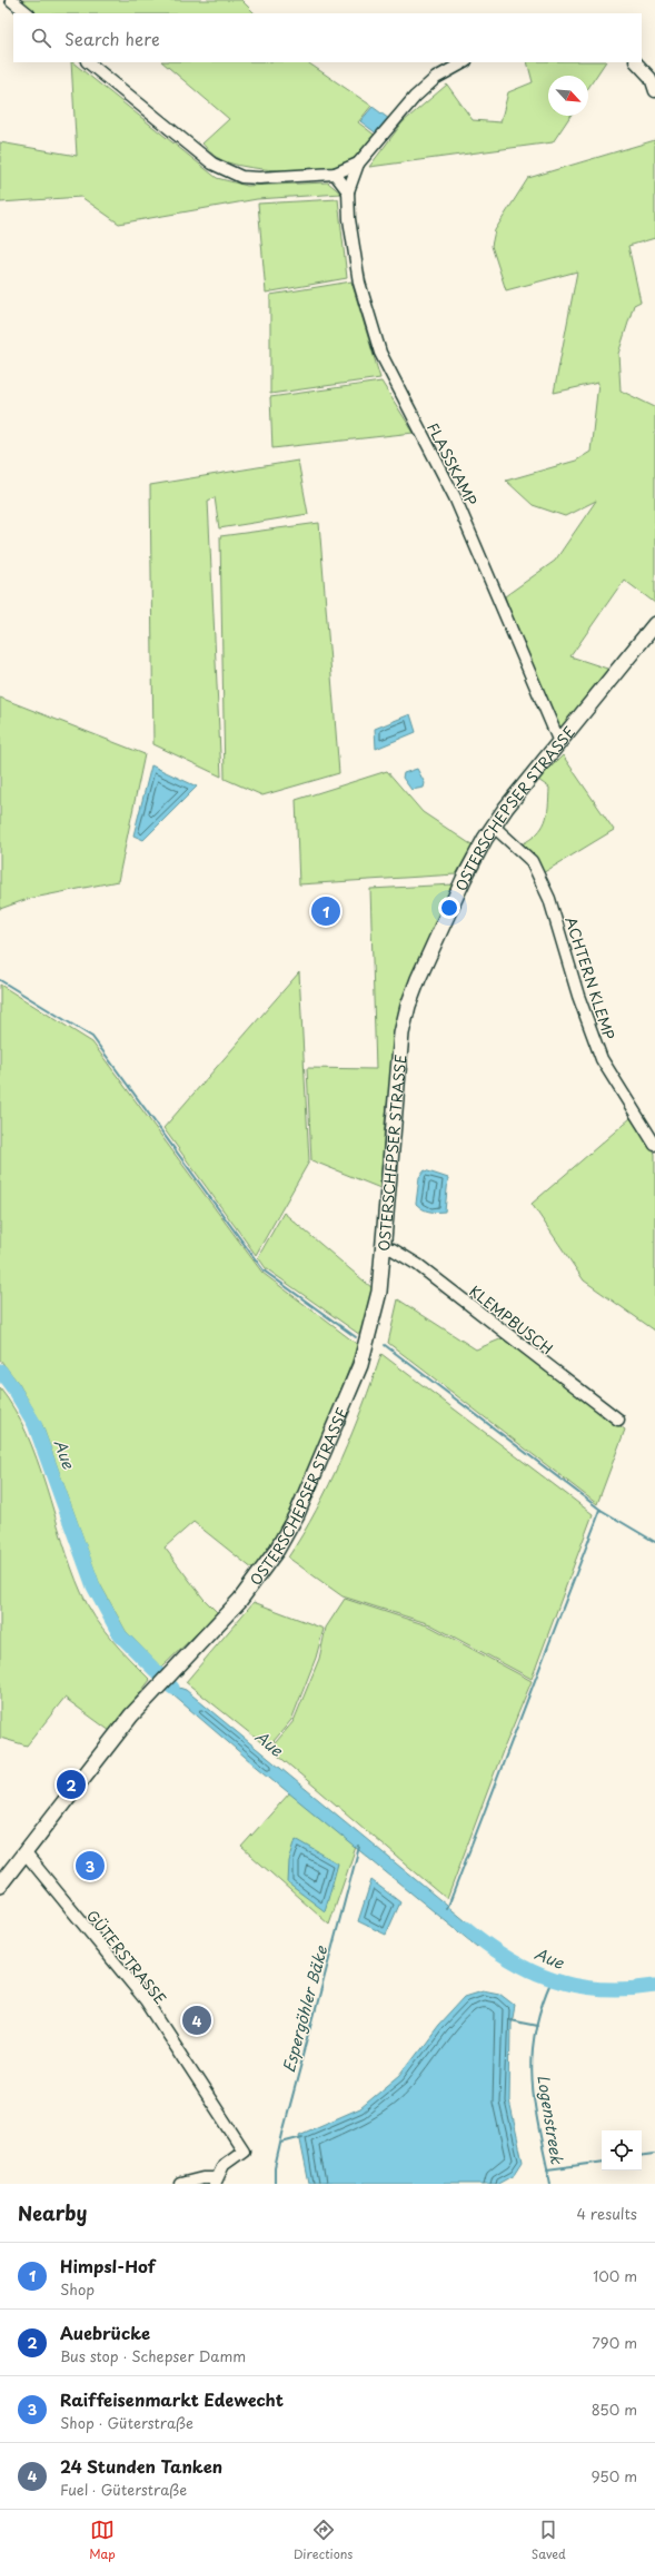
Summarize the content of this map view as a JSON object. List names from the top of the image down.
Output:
{
  "streets": {
    "main road": ["OSTERSCHEPSER STRASSE"],
    "street": [
      "FLASSKAMP",
      "ACHTERN KLEMP",
      "KLEMPBUSCH",
      "GÜTERSTRASSE"
    ]
  },
  "crossings": [
    ["FLASSKAMP", "OSTERSCHEPSER STRASSE"],
    ["OSTERSCHEPSER STRASSE", "ACHTERN KLEMP"],
    ["OSTERSCHEPSER STRASSE", "KLEMPBUSCH"],
    ["OSTERSCHEPSER STRASSE", "GÜTERSTRASSE"]
  ],
  "water": ["Aue", "Espergöhler Bäke", "Logenstreek"],
  "north": "bottom right",
  "page": {
    "search": "Search here",
    "pins": [
      "1",
      "2",
      "3",
      "4"
    ],
    "heading": ["Nearby", "4 results"],
    "list": [
      {
        "mark": "1",
        "name": "Himpsl-Hof",
        "note": "Shop",
        "value": "100 m"
      },
      {
        "mark": "2",
        "name": "Auebrücke",
        "note": "Bus stop · Schepser Damm",
        "value": "790 m"
      },
      {
        "mark": "3",
        "name": "Raiffeisenmarkt Edewecht",
        "note": "Shop · Güterstraße",
        "value": "850 m"
      },
      {
        "mark": "4",
        "name": "24 Stunden Tanken",
        "note": "Fuel · Güterstraße",
        "value": "950 m"
      }
    ],
    "nav": ["Map", "Directions", "Saved"]
  }
}
